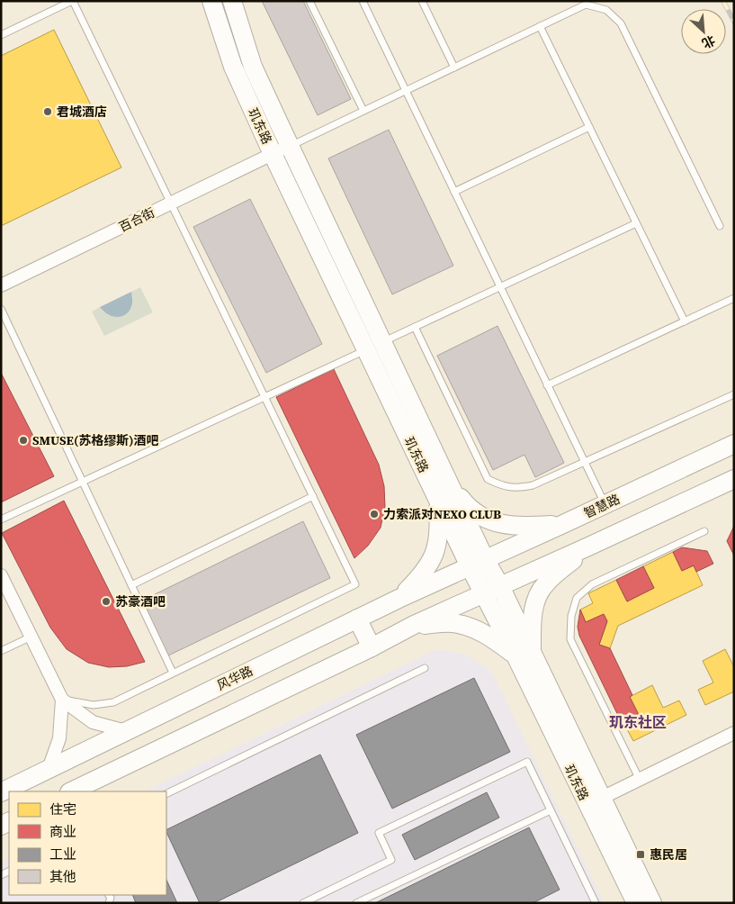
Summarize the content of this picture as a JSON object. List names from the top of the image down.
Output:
{
  "streets": {
    "main road": ["玑东路", "智慧路", "风华路"],
    "street": ["百合街"]
  },
  "crossings": [
    ["玑东路", "百合街"],
    ["玑东路", "智慧路"],
    ["玑东路", "风华路"],
    ["智慧路", "风华路"]
  ],
  "districts": ["玑东社区"],
  "places": {
    "other": [
      "君城酒店",
      "SMUSE(苏格缪斯)酒吧",
      "力索派对NEXO CLUB",
      "苏豪酒吧"
    ],
    "transit": ["惠民居"]
  },
  "legend": [
    "住宅",
    "商业",
    "工业",
    "其他"
  ],
  "north": "bottom right"
}
